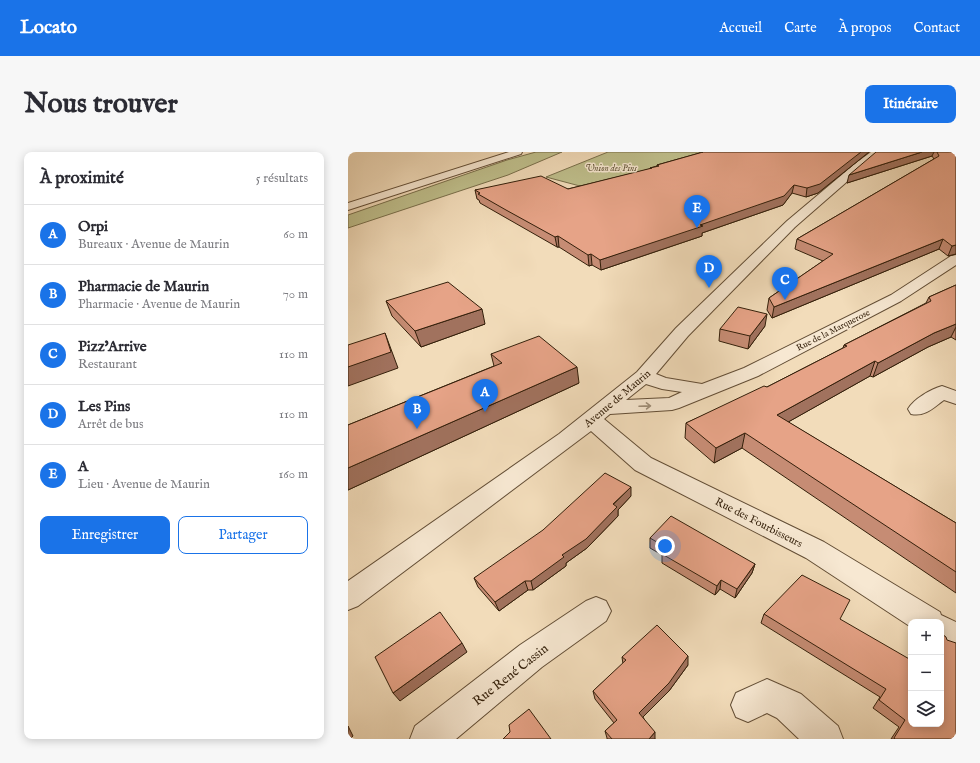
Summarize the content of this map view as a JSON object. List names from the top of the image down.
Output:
{
  "streets": {
    "street": [
      "Rue de la Marquerose",
      "Avenue de Maurin",
      "Rue des Fourbisseurs",
      "Rue René Cassin"
    ]
  },
  "crossings": [
    ["Rue de la Marquerose", "Avenue de Maurin"],
    ["Rue de la Marquerose", "Rue des Fourbisseurs"],
    ["Avenue de Maurin", "Rue des Fourbisseurs"]
  ],
  "parks": ["Union des Pins"],
  "page": {
    "header": "Locato",
    "nav": [
      "Accueil",
      "Carte",
      "À propos",
      "Contact"
    ],
    "buttons": [
      "Itinéraire",
      ["Enregistrer", "Partager"]
    ],
    "title": "Nous trouver",
    "heading": ["À proximité", "5 résultats"],
    "pins": [
      "E",
      "D",
      "C",
      "A",
      "B"
    ],
    "list": [
      {
        "mark": "A",
        "name": "Orpi",
        "note": "Bureaux · Avenue de Maurin",
        "value": "60 m"
      },
      {
        "mark": "B",
        "name": "Pharmacie de Maurin",
        "note": "Pharmacie · Avenue de Maurin",
        "value": "70 m"
      },
      {
        "mark": "C",
        "name": "Pizz'Arrive",
        "note": "Restaurant",
        "value": "110 m"
      },
      {
        "mark": "D",
        "name": "Les Pins",
        "note": "Arrêt de bus",
        "value": "110 m"
      },
      {
        "mark": "E",
        "name": "A",
        "note": "Lieu · Avenue de Maurin",
        "value": "160 m"
      }
    ],
    "map_buttons": ["+", "−"]
  }
}
